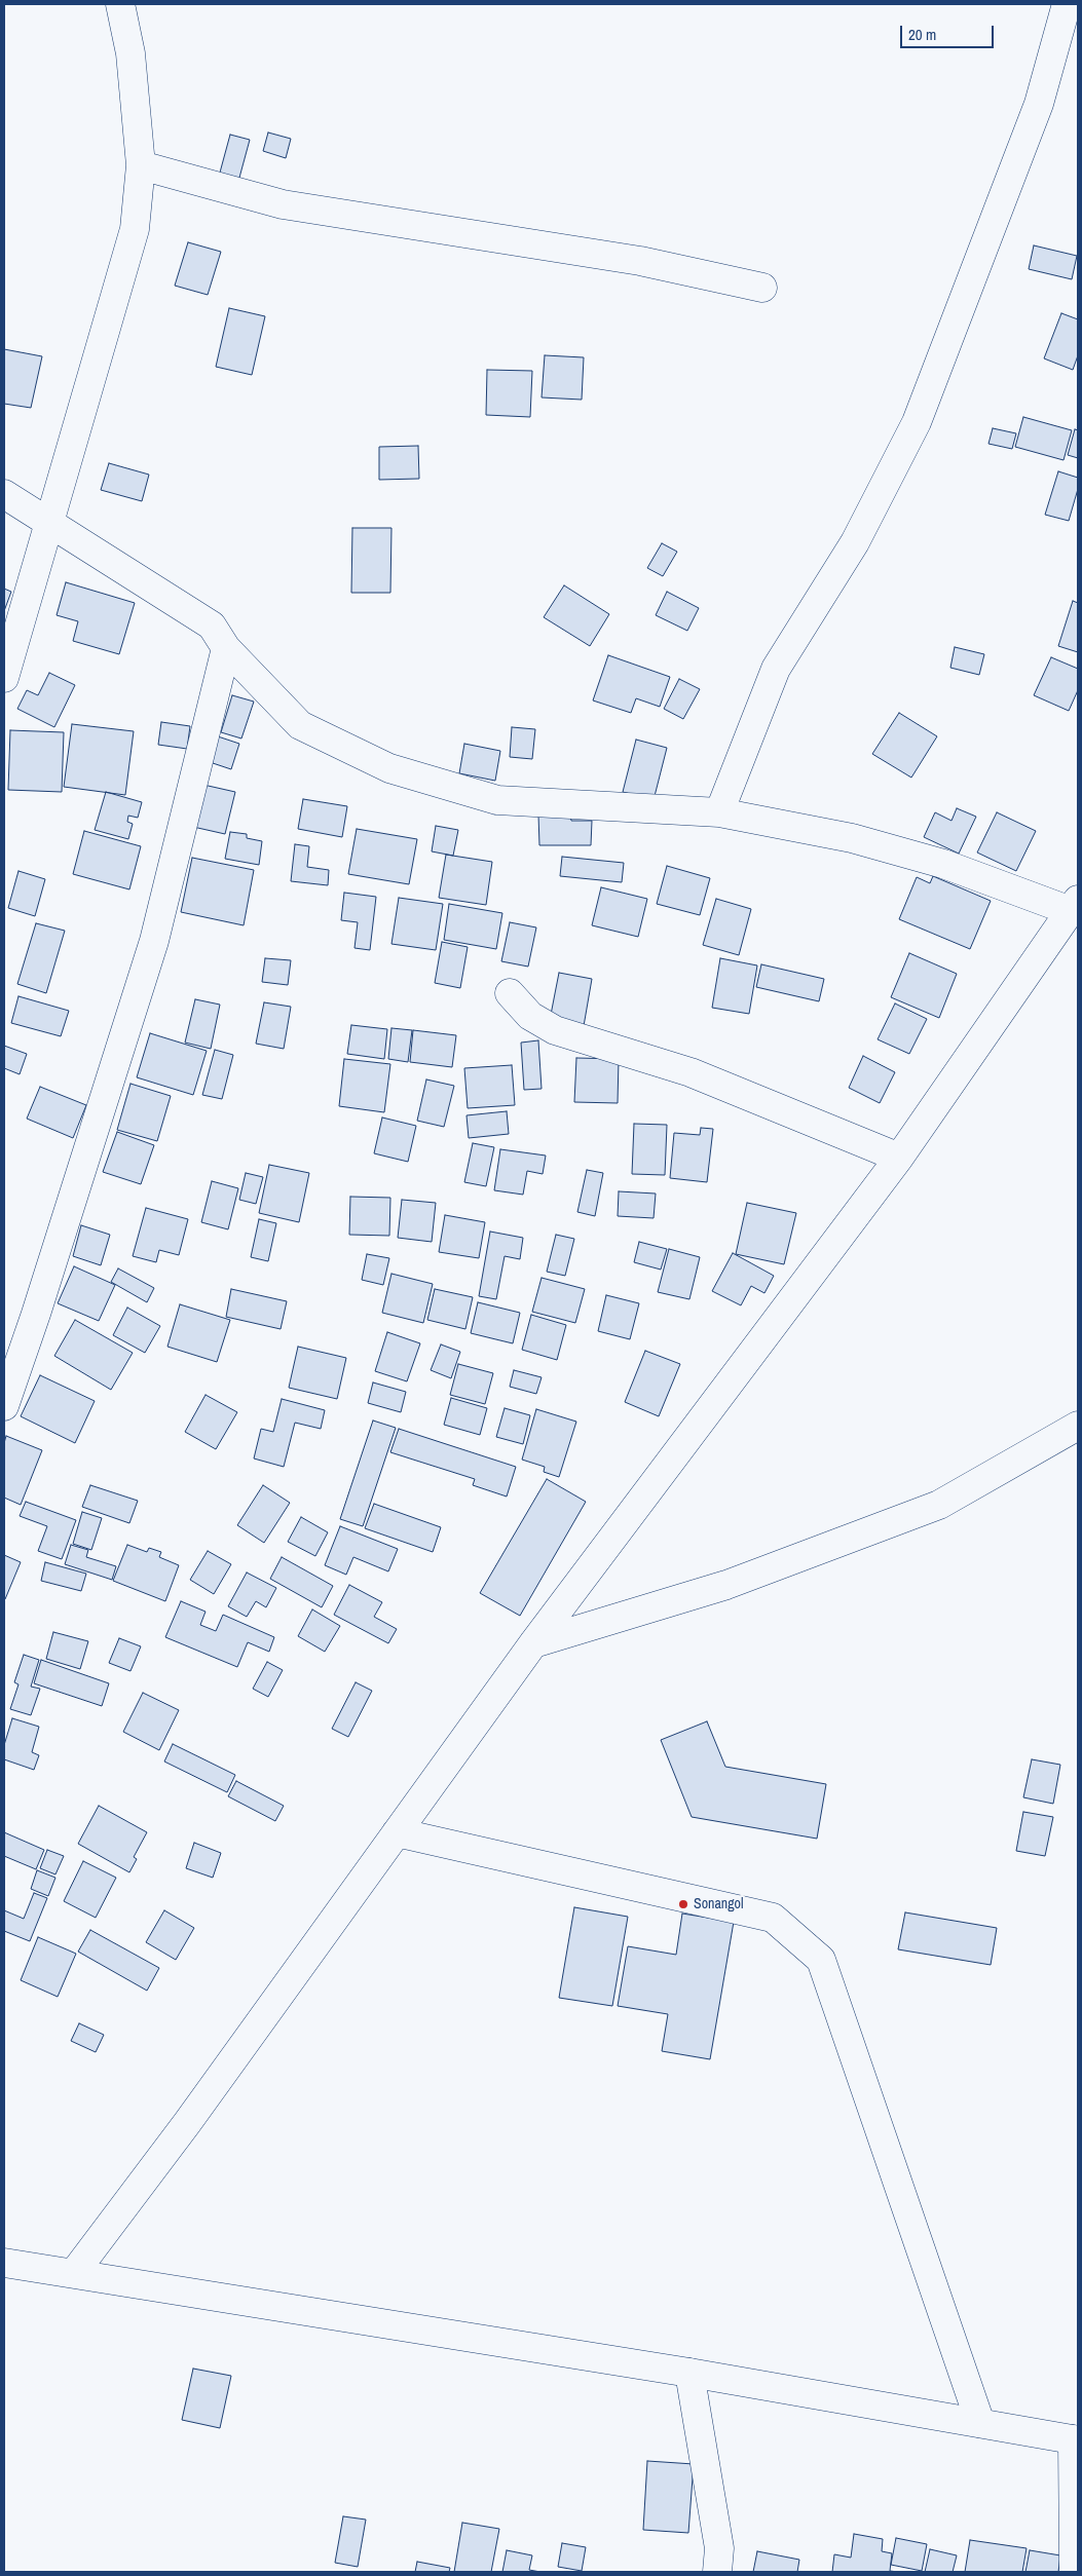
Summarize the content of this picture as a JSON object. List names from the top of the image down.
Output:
{
  "places": ["Sonangol"],
  "scale_bar": "20 m"
}
